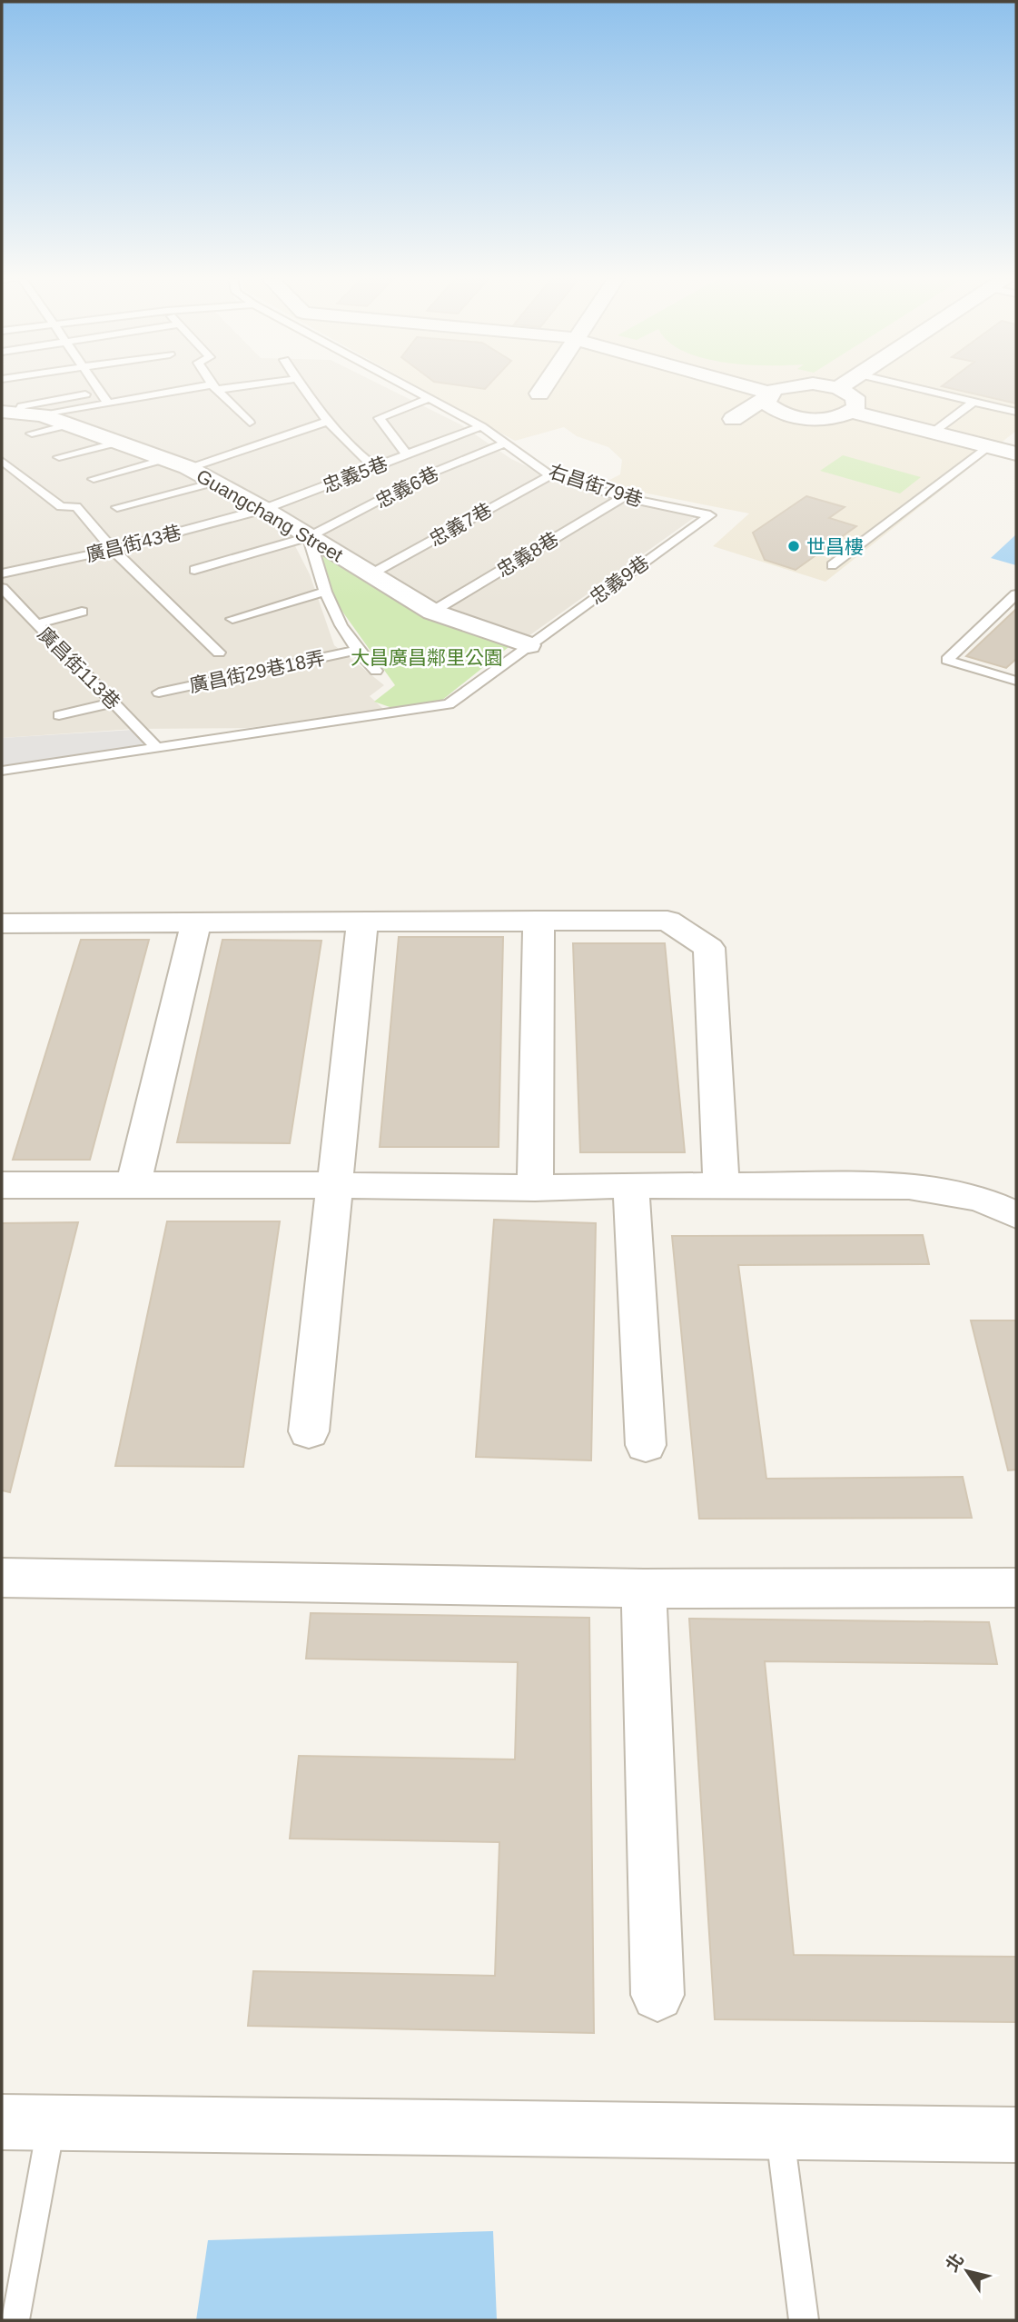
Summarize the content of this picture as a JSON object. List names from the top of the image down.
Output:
{
  "streets": {
    "street": ["Guangchang Street"],
    "lane": [
      "忠義5巷",
      "右昌街79巷",
      "忠義6巷",
      "忠義7巷",
      "廣昌街43巷",
      "忠義8巷",
      "忠義9巷",
      "廣昌街113巷",
      "廣昌街29巷18弄"
    ]
  },
  "crossings": [
    ["忠義5巷", "右昌街79巷"],
    ["忠義5巷", "Guangchang Street"],
    ["忠義5巷", "廣昌街43巷"],
    ["右昌街79巷", "忠義6巷"],
    ["右昌街79巷", "忠義7巷"],
    ["右昌街79巷", "忠義8巷"],
    ["右昌街79巷", "忠義9巷"],
    ["忠義6巷", "Guangchang Street"],
    ["Guangchang Street", "忠義7巷"],
    ["Guangchang Street", "廣昌街43巷"],
    ["Guangchang Street", "忠義8巷"],
    ["Guangchang Street", "忠義9巷"],
    ["忠義9巷", "廣昌街113巷"]
  ],
  "parks": ["大昌廣昌鄰里公園"],
  "places": ["世昌樓"],
  "north": "top left"
}
